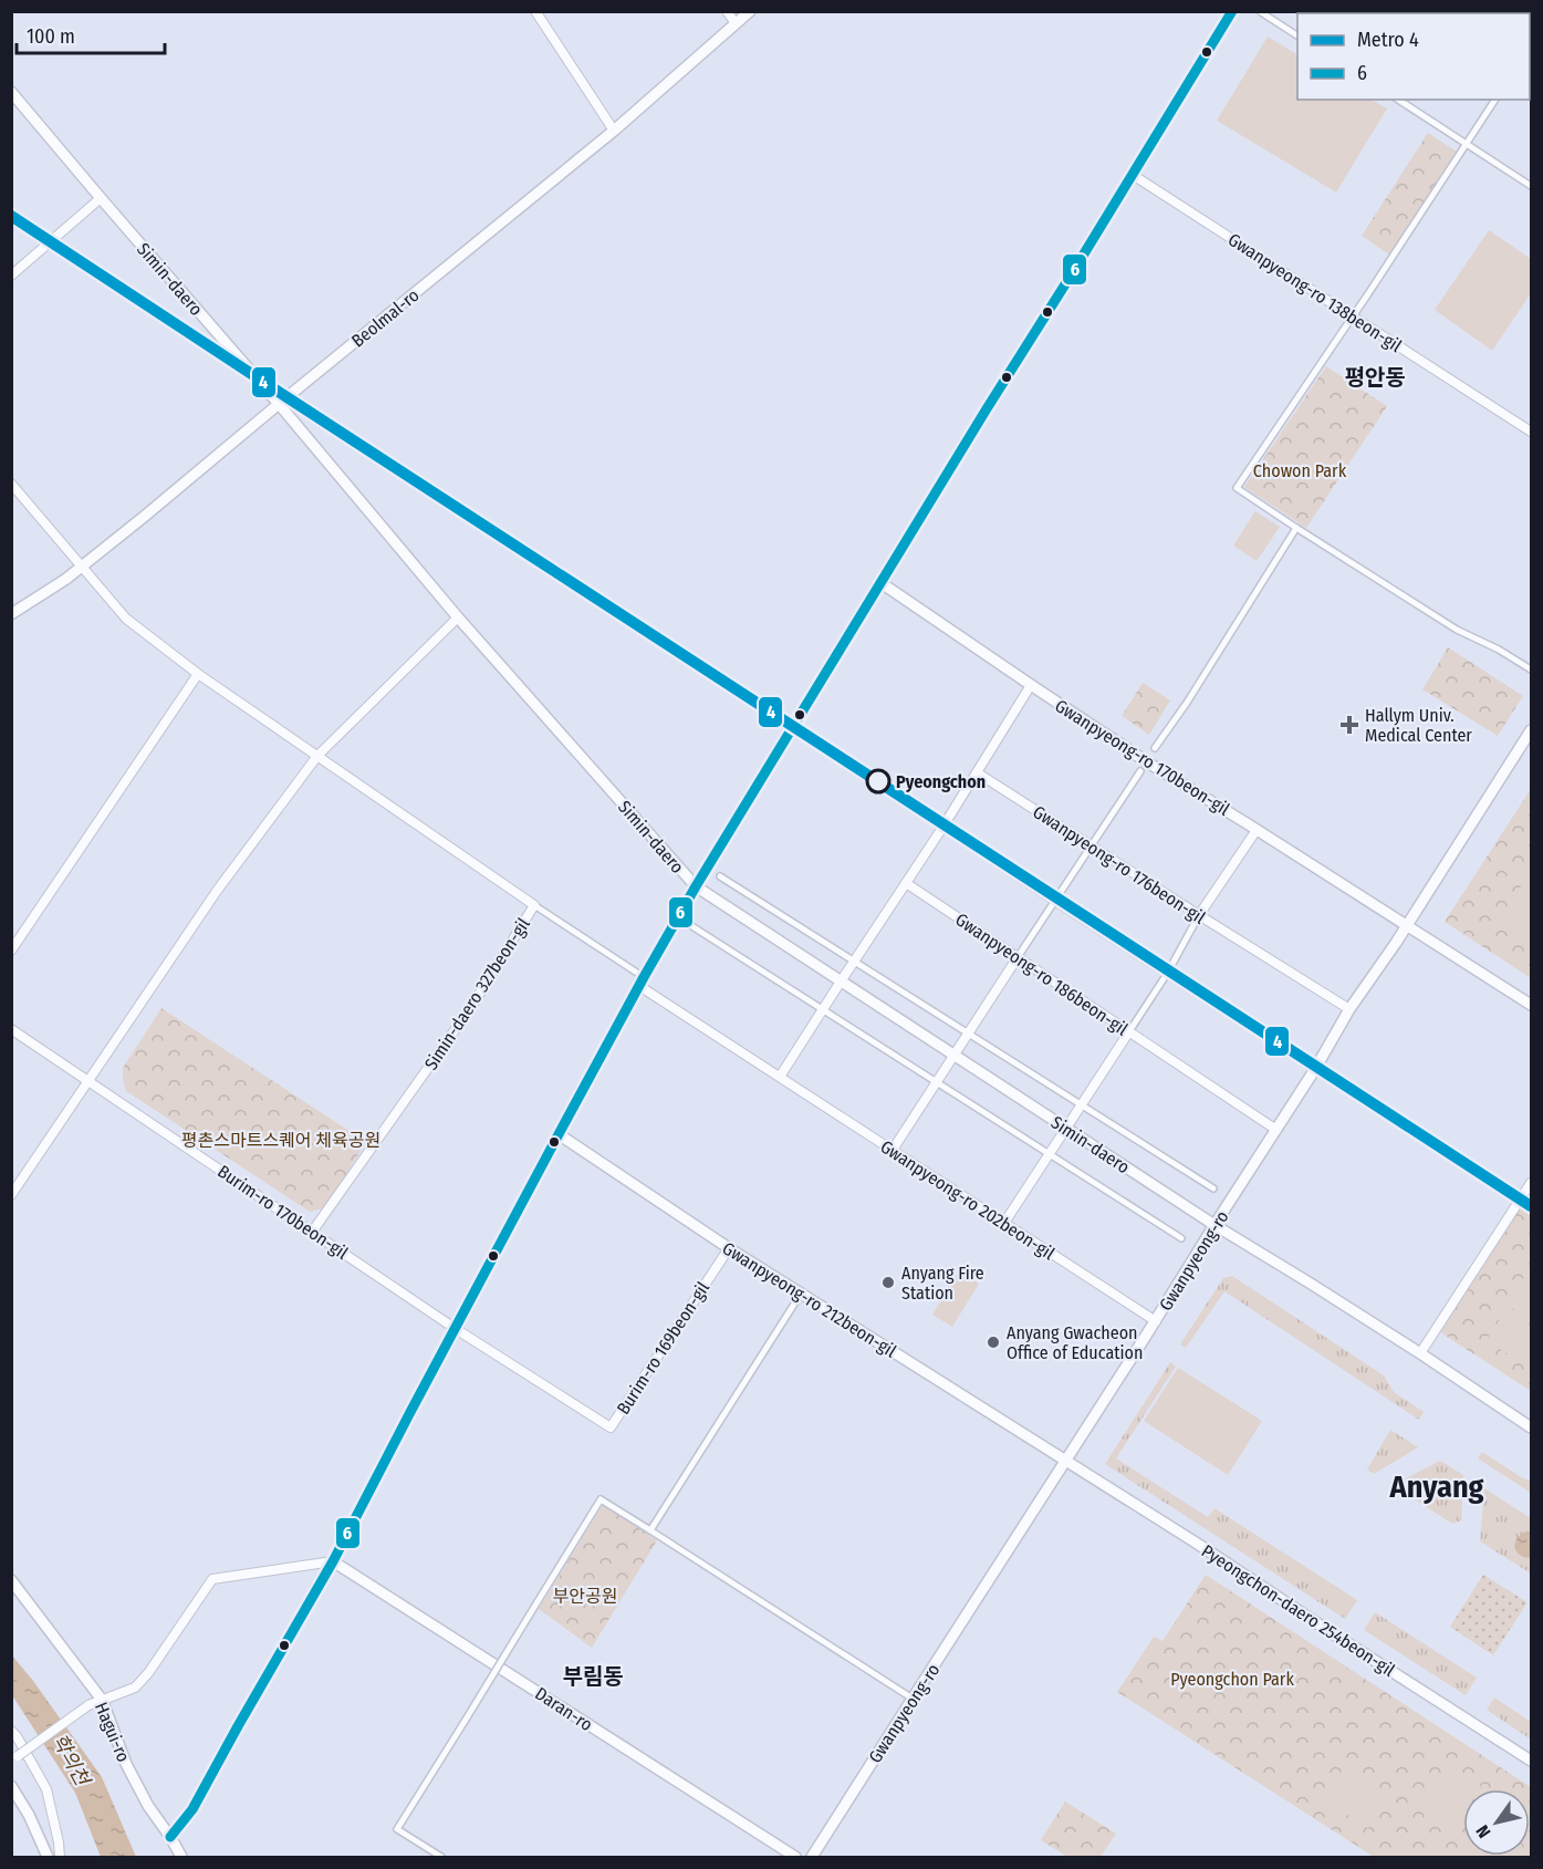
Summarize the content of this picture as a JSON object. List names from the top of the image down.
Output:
{
  "streets": {
    "street": [
      "Simin-daero",
      "Gwanpyeong-ro 138beon-gil",
      "Beolmal-ro",
      "Gwanpyeong-ro 170beon-gil",
      "Gwanpyeong-ro 176beon-gil",
      "Gwanpyeong-ro 186beon-gil",
      "Simin-daero 327beon-gil",
      "Gwanpyeong-ro 202beon-gil",
      "Burim-ro 170beon-gil",
      "Gwanpyeong-ro",
      "Gwanpyeong-ro 212beon-gil",
      "Burim-ro 169beon-gil",
      "Pyeongchon-daero 254beon-gil",
      "Daran-ro",
      "Hagui-ro"
    ]
  },
  "crossings": [
    ["Simin-daero", "Beolmal-ro"],
    ["Simin-daero", "Gwanpyeong-ro"],
    ["Beolmal-ro", "Simin-daero 327beon-gil"],
    ["Gwanpyeong-ro 170beon-gil", "Gwanpyeong-ro"],
    ["Gwanpyeong-ro 176beon-gil", "Gwanpyeong-ro"],
    ["Gwanpyeong-ro 186beon-gil", "Gwanpyeong-ro"],
    ["Simin-daero 327beon-gil", "Burim-ro 170beon-gil"],
    ["Gwanpyeong-ro 202beon-gil", "Gwanpyeong-ro"],
    ["Burim-ro 170beon-gil", "Burim-ro 169beon-gil"],
    ["Gwanpyeong-ro", "Gwanpyeong-ro 212beon-gil"],
    ["Gwanpyeong-ro", "Pyeongchon-daero 254beon-gil"],
    ["Gwanpyeong-ro 212beon-gil", "Burim-ro 169beon-gil"],
    ["Gwanpyeong-ro 212beon-gil", "Pyeongchon-daero 254beon-gil"]
  ],
  "districts": ["평안동", "Anyang", "부림동"],
  "water": ["학의천"],
  "parks": [
    "Chowon Park",
    "평촌스마트스퀘어 체육공원",
    "부안공원",
    "Pyeongchon Park"
  ],
  "places": {
    "health": ["Hallym Univ. Medical Center"],
    "other": ["Pyeongchon", "Anyang Fire Station", "Anyang Gwacheon Office of Education"]
  },
  "lines": ["transit line 6", "metro line 4"],
  "legend": ["Metro 4", "6"],
  "scale_bar": "100 m",
  "north": "bottom left"
}
